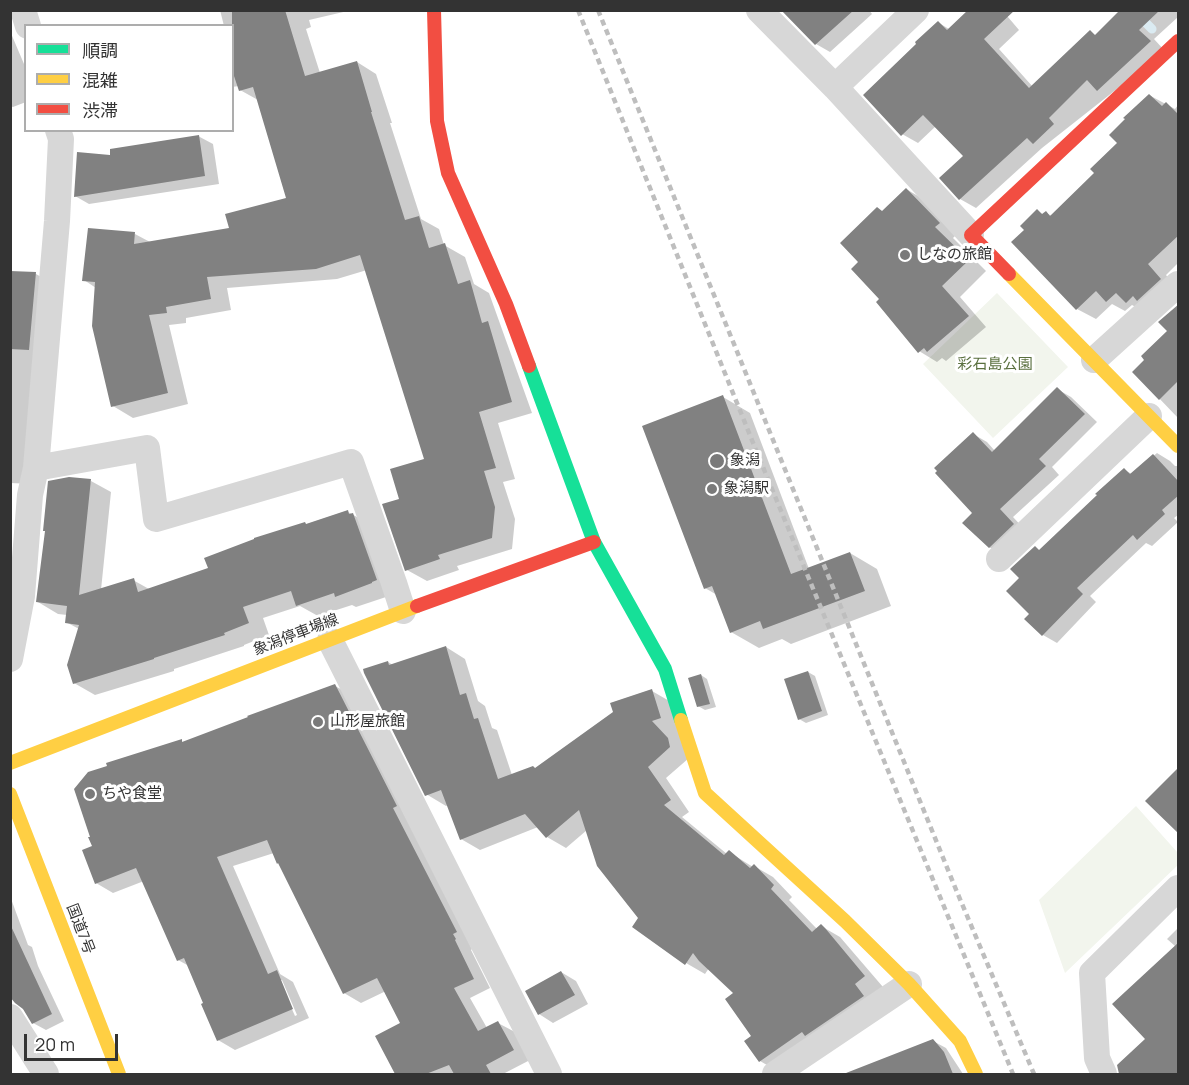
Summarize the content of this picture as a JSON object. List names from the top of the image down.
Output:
{
  "streets": {
    "main road": ["象潟停車場線", "国道7号"]
  },
  "parks": ["彩石島公園"],
  "places": [
    "しなの旅館",
    "象潟",
    "象潟駅",
    "山形屋旅館",
    "ちや食堂"
  ],
  "legend": ["順調", "混雑", "渋滞"],
  "scale_bar": "20 m"
}
